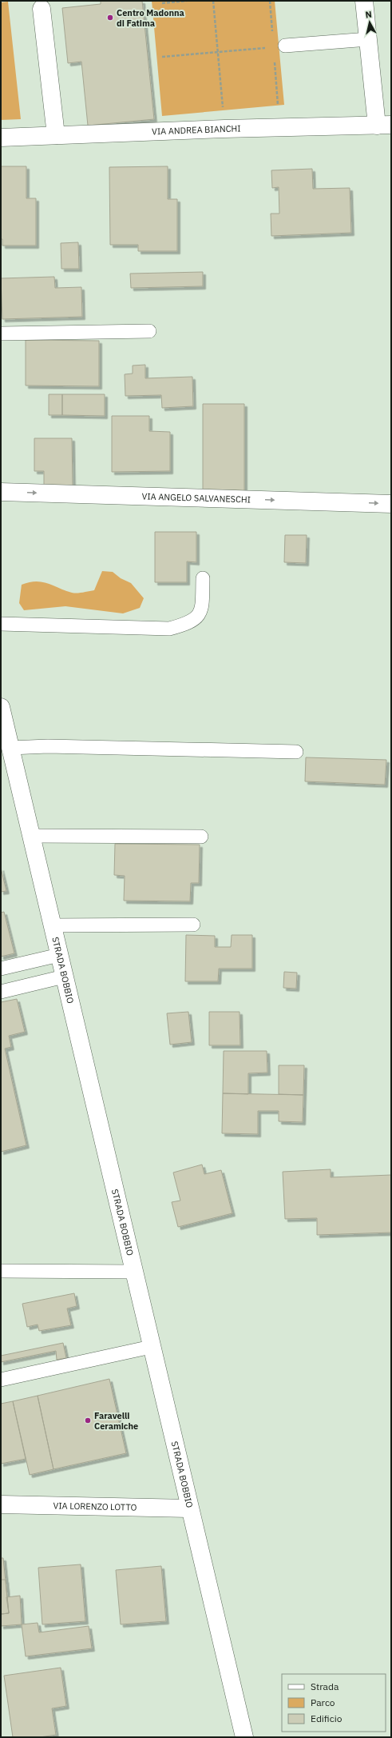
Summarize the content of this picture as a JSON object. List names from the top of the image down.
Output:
{
  "streets": {
    "street": [
      "VIA ANDREA BIANCHI",
      "VIA ANGELO SALVANESCHI",
      "STRADA BOBBIO",
      "VIA LORENZO LOTTO"
    ]
  },
  "crossings": [
    ["STRADA BOBBIO", "VIA LORENZO LOTTO"]
  ],
  "one_way": ["VIA ANGELO SALVANESCHI"],
  "places": ["Centro Madonna di Fatima", "Faravelli Ceramiche"],
  "legend": ["Strada", "Parco", "Edificio"],
  "north": "top"
}
